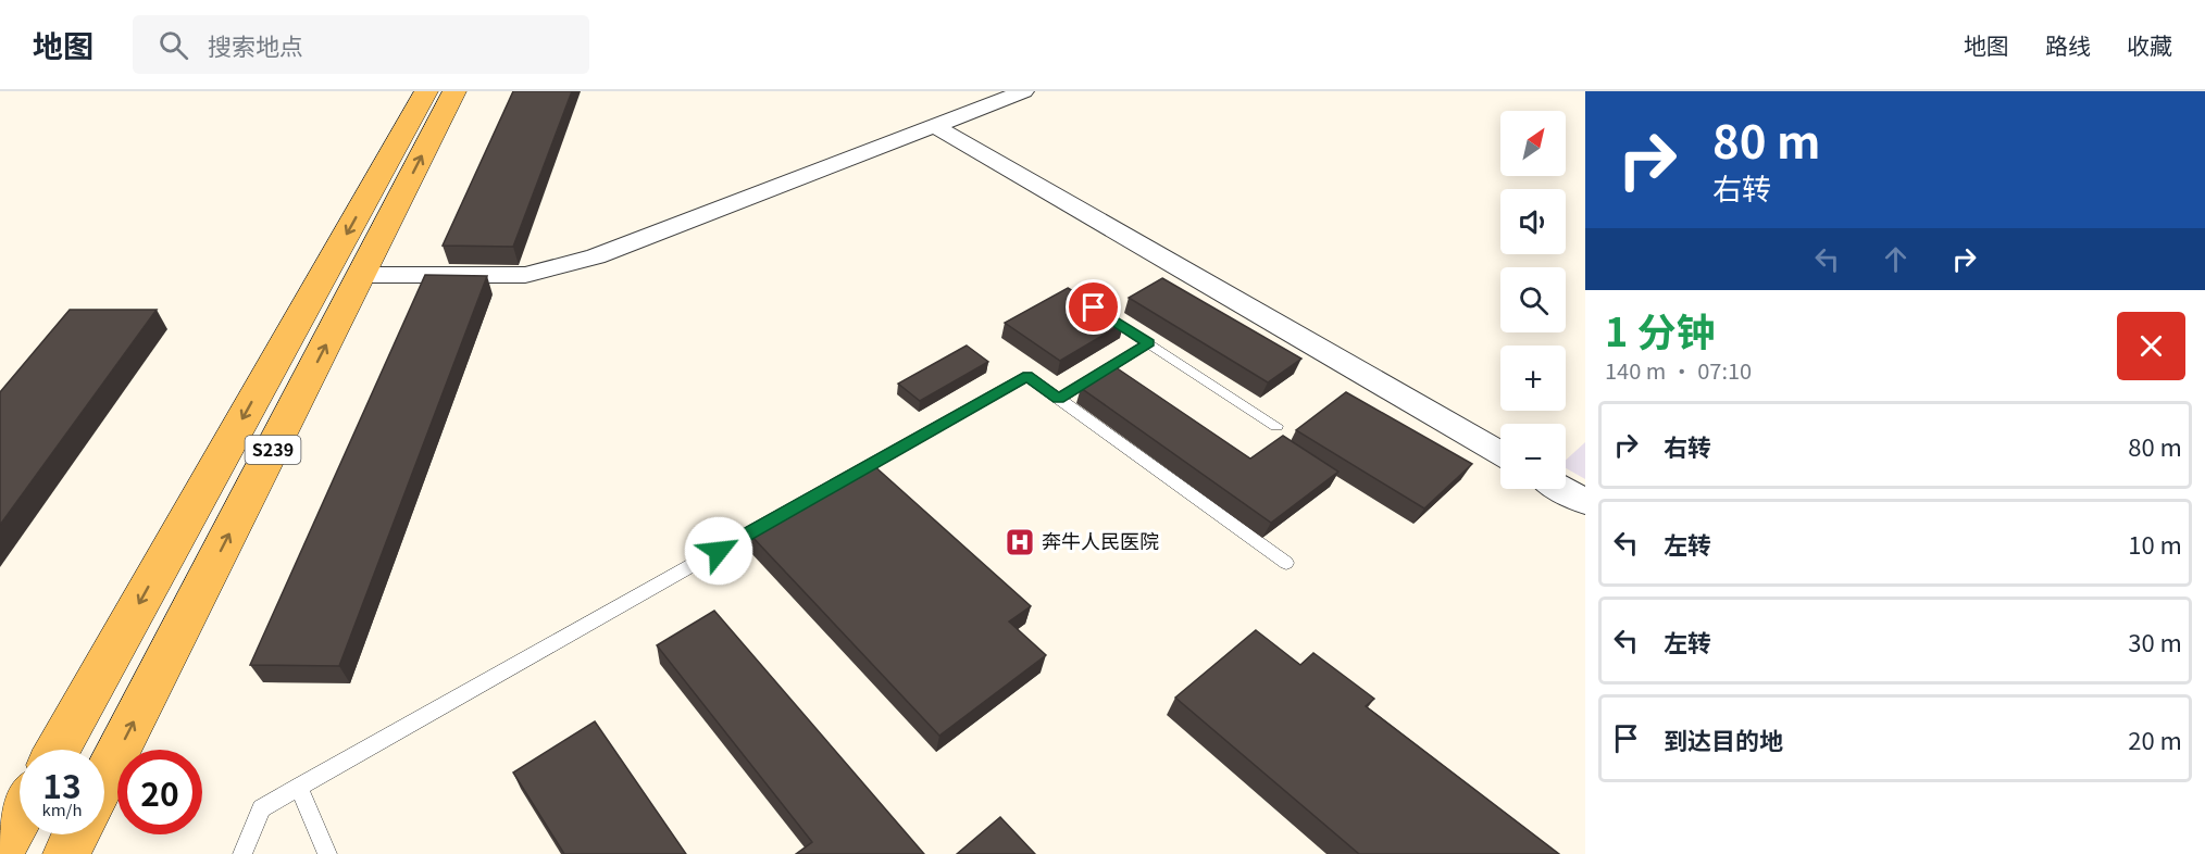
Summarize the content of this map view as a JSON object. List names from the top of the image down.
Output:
{
  "streets": {
    "main road": ["S239"]
  },
  "places": {
    "hospital": ["奔牛人民医院"]
  },
  "north": "top right",
  "page": {
    "header": "地图",
    "search": "搜索地点",
    "nav": ["地图", "路线", "收藏"],
    "turn": ["80 m", "右转"],
    "map_buttons": ["+", "−"],
    "heading": ["1 分钟", "140 m · 07:10"],
    "list": [
      {
        "name": "右转",
        "value": "80 m"
      },
      {
        "name": "左转",
        "value": "10 m"
      },
      {
        "name": "左转",
        "value": "30 m"
      },
      {
        "name": "到达目的地",
        "value": "20 m"
      }
    ],
    "speed": "13 km/h",
    "limit": "20"
  }
}
